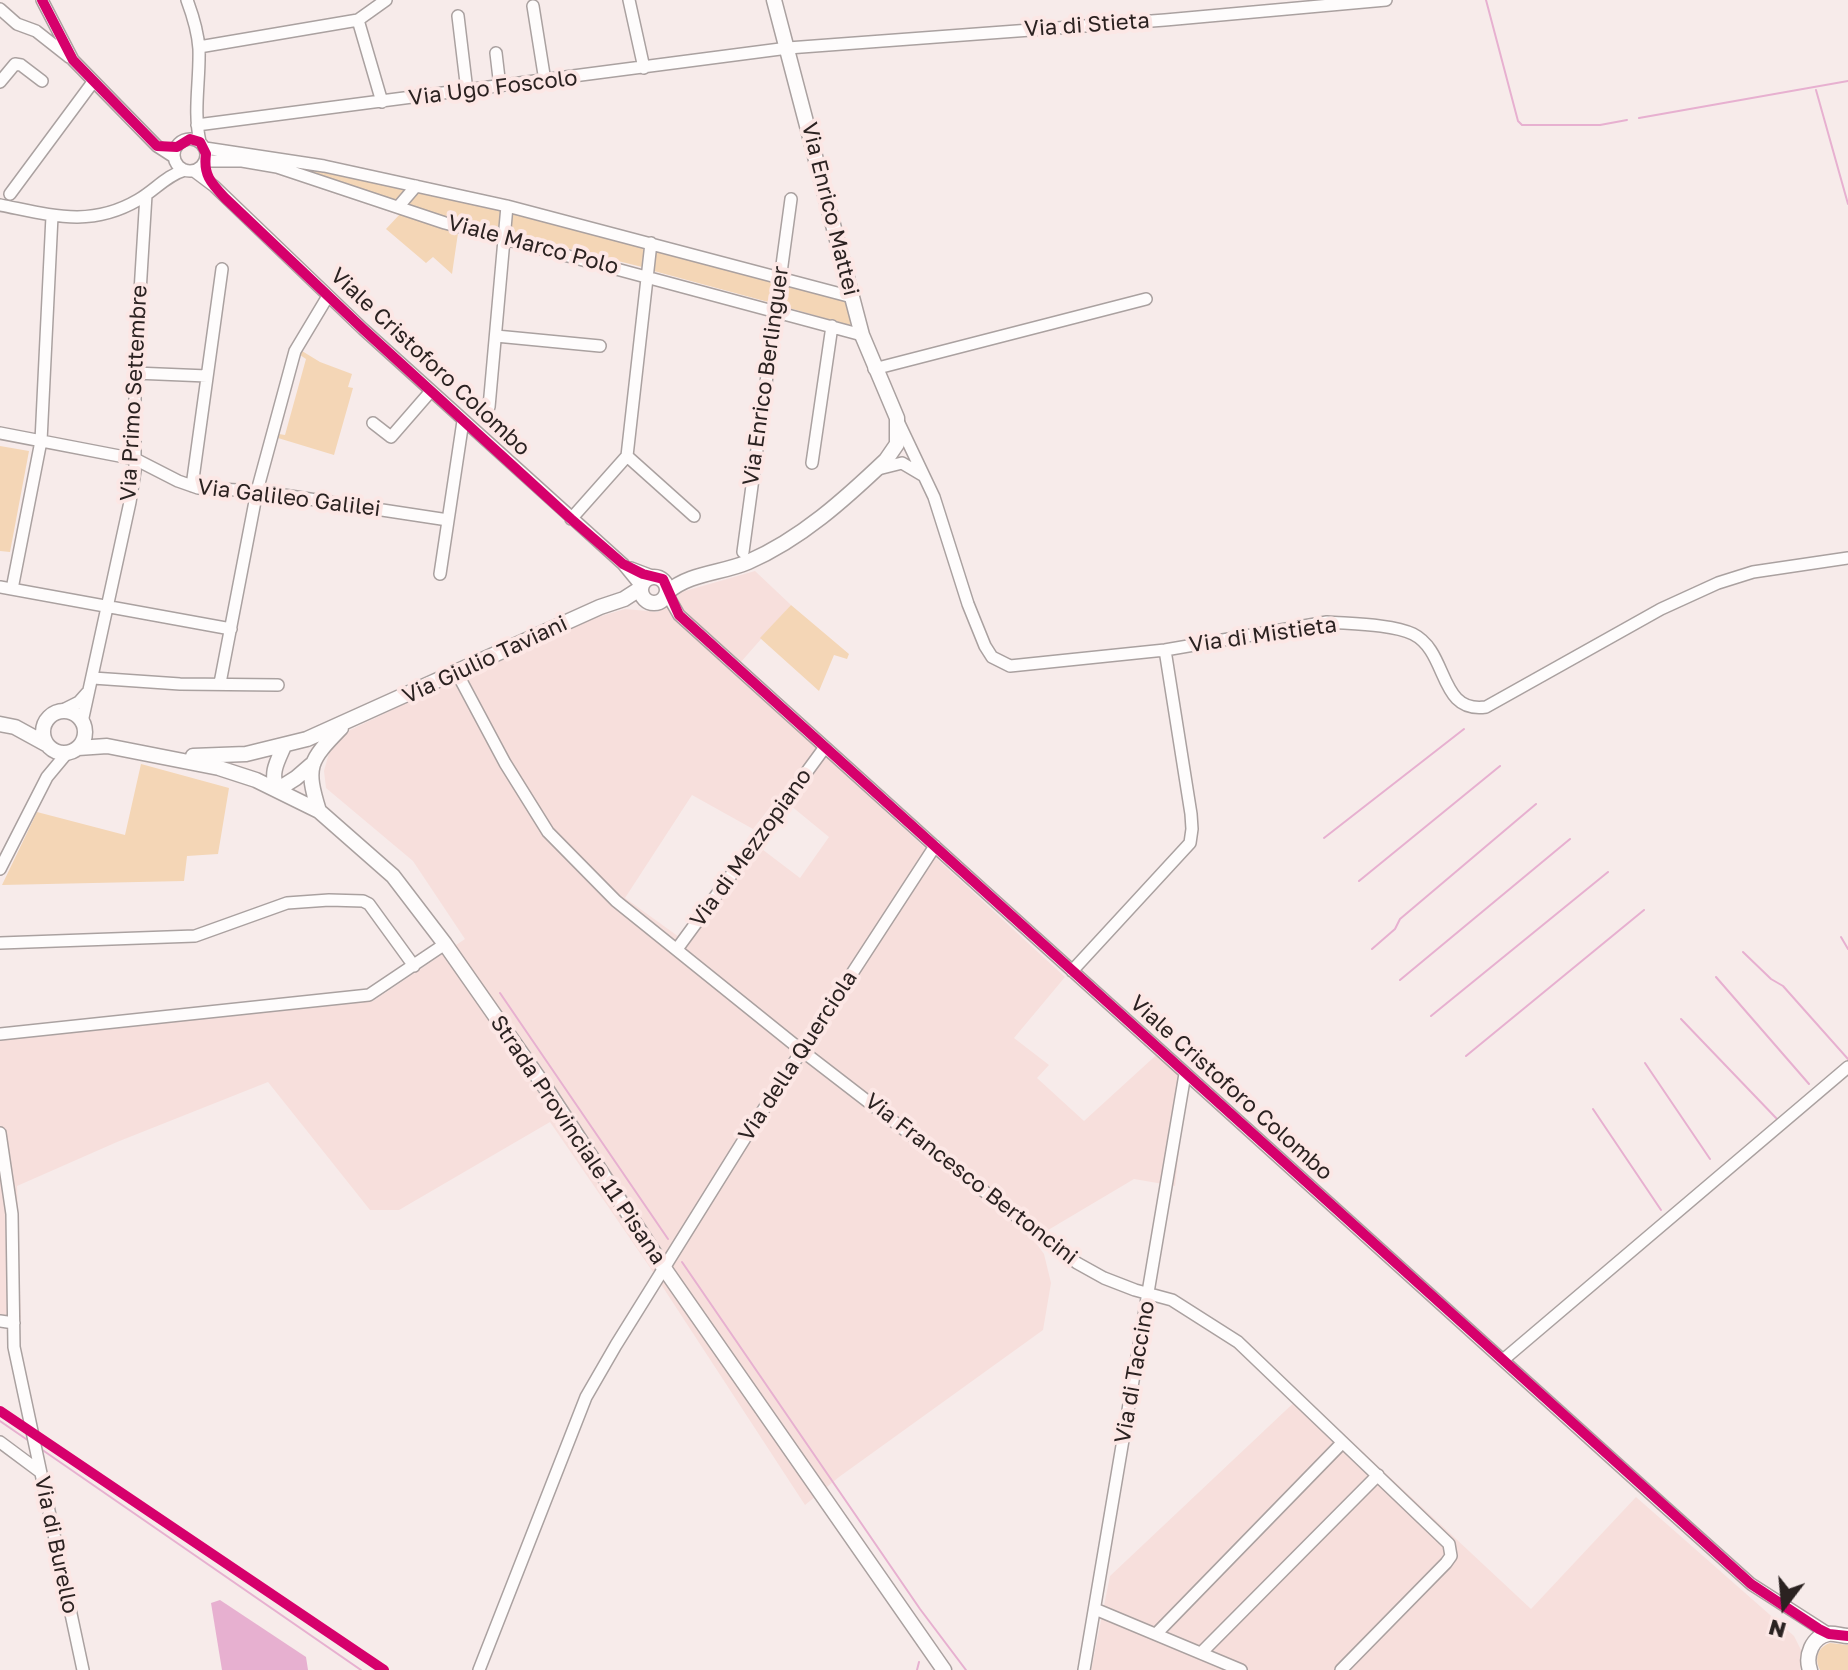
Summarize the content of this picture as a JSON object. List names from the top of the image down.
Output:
{
  "streets": {
    "main road": ["Via Enrico Mattei", "Via Giulio Taviani", "Strada Provinciale 11 Pisana"],
    "street": [
      "Via di Stieta",
      "Via Ugo Foscolo",
      "Viale Marco Polo",
      "Viale Cristoforo Colombo",
      "Via Enrico Berlinguer",
      "Via Primo Settembre",
      "Via Galileo Galilei",
      "Via di Mistieta",
      "Via di Mezzopiano",
      "Via della Querciola",
      "Via Francesco Bertoncini",
      "Via di Taccino",
      "Via di Burello"
    ]
  },
  "crossings": [
    ["Via di Stieta", "Via Ugo Foscolo"],
    ["Via di Stieta", "Via Enrico Mattei"],
    ["Via Ugo Foscolo", "Via Enrico Mattei"],
    ["Via Enrico Mattei", "Viale Marco Polo"],
    ["Via Enrico Mattei", "Via di Mistieta"],
    ["Via Enrico Mattei", "Via Giulio Taviani"],
    ["Viale Marco Polo", "Viale Cristoforo Colombo"],
    ["Viale Marco Polo", "Via Enrico Berlinguer"],
    ["Viale Cristoforo Colombo", "Via Giulio Taviani"],
    ["Viale Cristoforo Colombo", "Via di Mezzopiano"],
    ["Viale Cristoforo Colombo", "Via della Querciola"],
    ["Viale Cristoforo Colombo", "Via di Taccino"],
    ["Via Primo Settembre", "Via Galileo Galilei"],
    ["Via di Mistieta", "Via Giulio Taviani"],
    ["Via Giulio Taviani", "Strada Provinciale 11 Pisana"],
    ["Via Giulio Taviani", "Via Francesco Bertoncini"],
    ["Via di Mezzopiano", "Via Francesco Bertoncini"],
    ["Via della Querciola", "Strada Provinciale 11 Pisana"],
    ["Via della Querciola", "Via Francesco Bertoncini"],
    ["Via Francesco Bertoncini", "Via di Taccino"]
  ],
  "north": "bottom"
}
